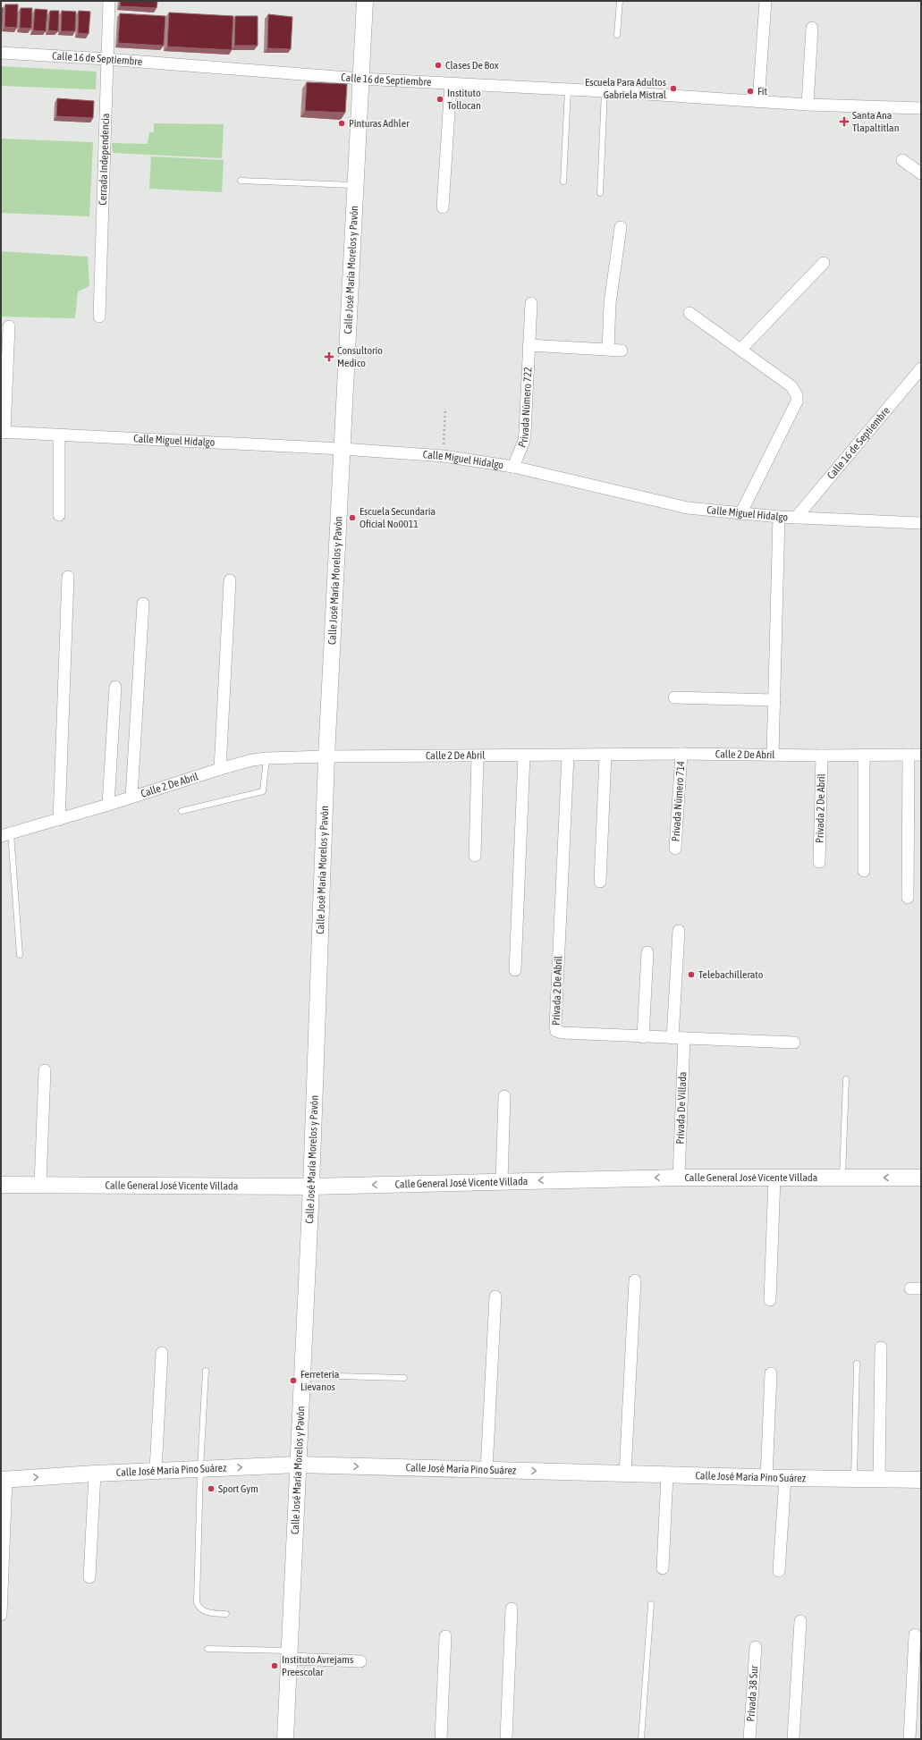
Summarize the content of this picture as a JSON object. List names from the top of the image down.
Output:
{
  "streets": {
    "main road": ["Calle José María Morelos y Pavón", "Calle General José Vicente Villada", "Calle José María Pino Suárez"],
    "street": [
      "Calle 16 de Septiembre",
      "Cerrada Independencia",
      "Privada Número 722",
      "Calle Miguel Hidalgo",
      "Calle 2 De Abril",
      "Privada Número 714",
      "Privada 2 De Abril",
      "Privada De Villada",
      "Privada 38 Sur"
    ]
  },
  "crossings": [
    ["Calle 16 de Septiembre", "Cerrada Independencia"],
    ["Calle 16 de Septiembre", "Calle José María Morelos y Pavón"],
    ["Calle 16 de Septiembre", "Calle Miguel Hidalgo"],
    ["Calle José María Morelos y Pavón", "Calle Miguel Hidalgo"],
    ["Calle José María Morelos y Pavón", "Calle 2 De Abril"],
    ["Calle José María Morelos y Pavón", "Calle General José Vicente Villada"],
    ["Calle José María Morelos y Pavón", "Calle José María Pino Suárez"],
    ["Privada Número 722", "Calle Miguel Hidalgo"],
    ["Calle 2 De Abril", "Privada Número 714"],
    ["Calle 2 De Abril", "Privada 2 De Abril"],
    ["Privada 2 De Abril", "Privada De Villada"],
    ["Privada De Villada", "Calle General José Vicente Villada"]
  ],
  "one_way": ["Calle General José Vicente Villada", "Calle José María Pino Suárez"],
  "places": {
    "other": [
      "Clases De Box",
      "Escuela Para Adultos Gabriela Mistral",
      "Fit",
      "Instituto Tollocan",
      "Pinturas Adhler",
      "Escuela Secundaria Oficial No0011",
      "Telebachillerato",
      "Ferreteria Lievanos",
      "Sport Gym",
      "Instituto Avrejams Preescolar"
    ],
    "health": ["Santa Ana Tlapaltitlan", "Consultorio Medico"]
  }
}
